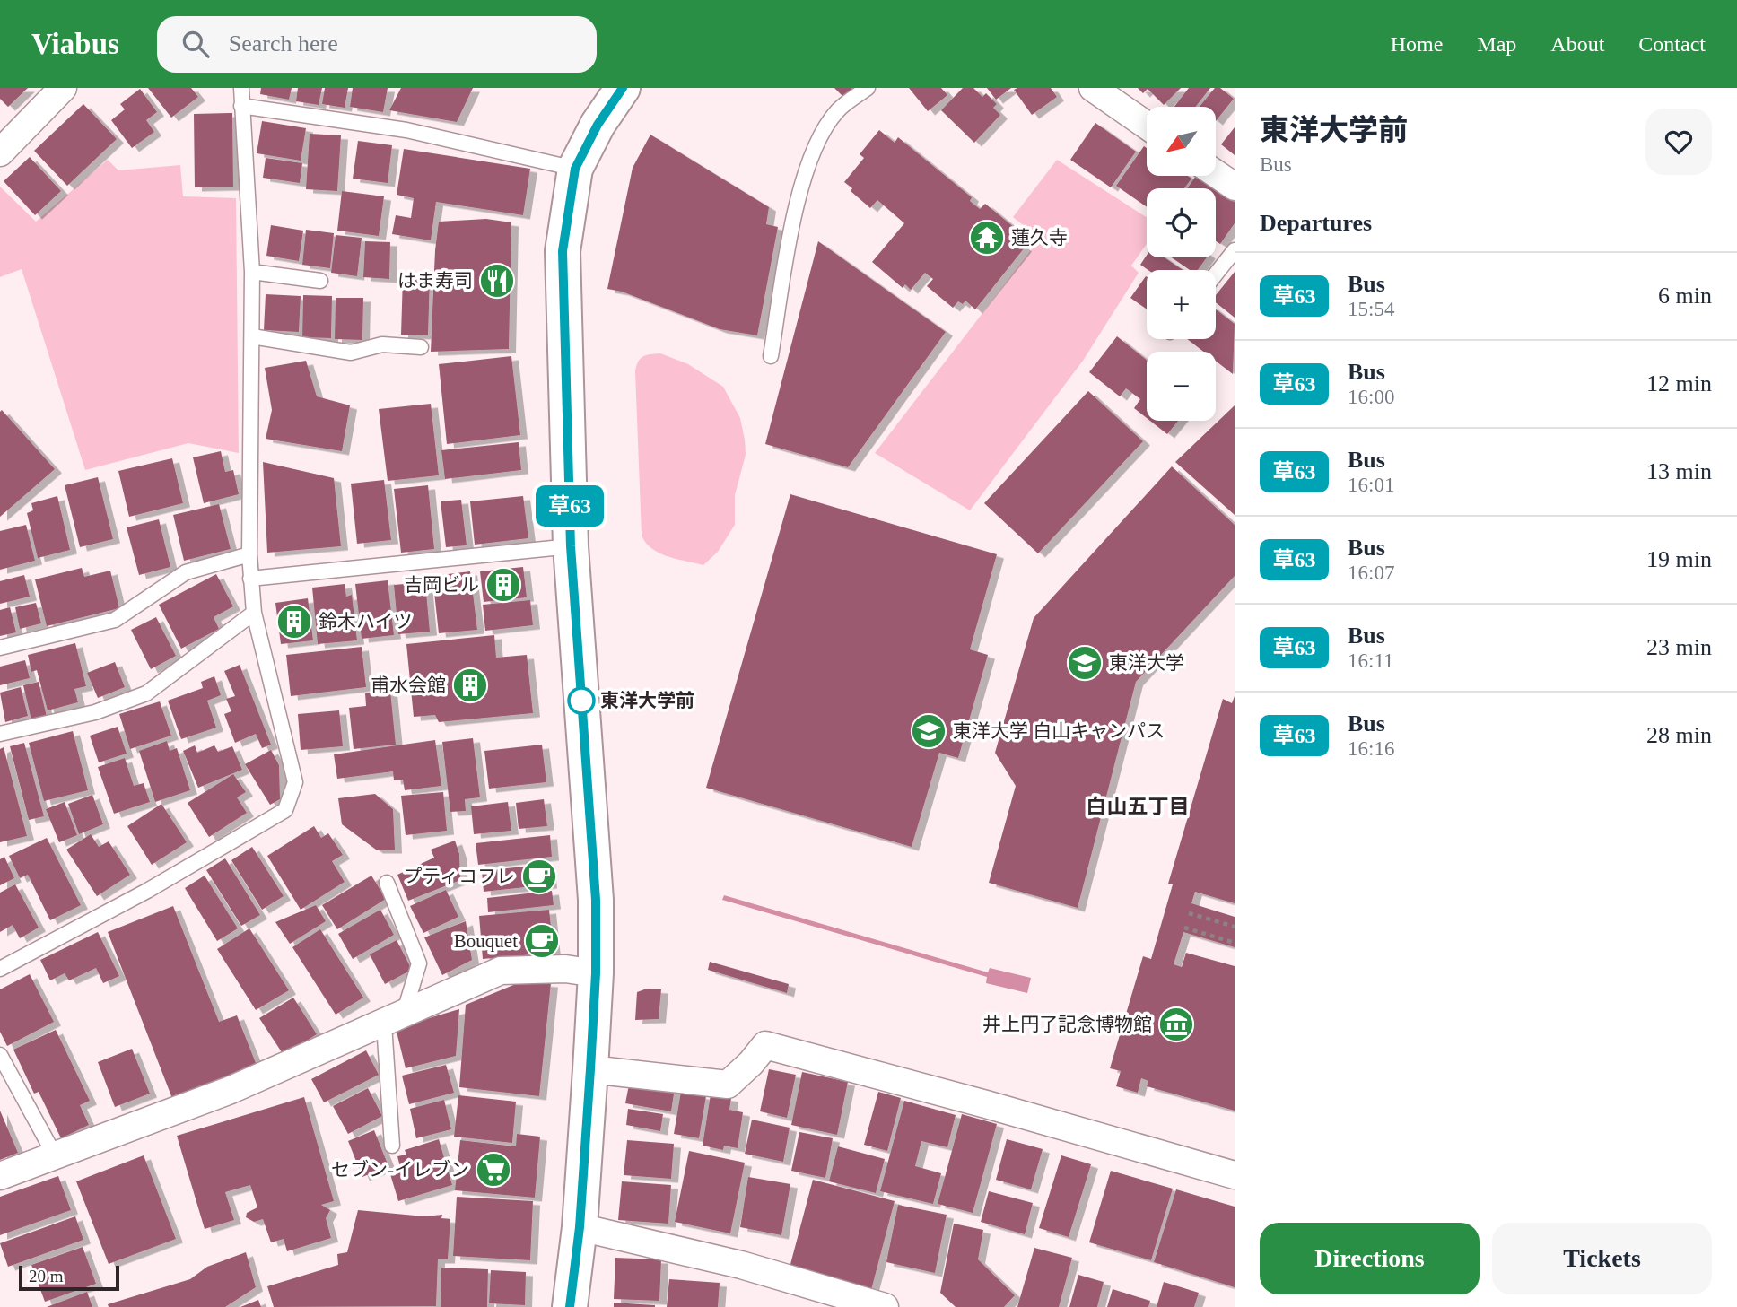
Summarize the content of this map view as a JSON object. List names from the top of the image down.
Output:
{
  "districts": ["白山五丁目"],
  "places": {
    "temple": ["蓮久寺"],
    "restaurant": ["はま寿司"],
    "building": ["吉岡ビル", "鈴木ハイツ", "甫水会館"],
    "school or university": ["東洋大学", "東洋大学 白山キャンパス"],
    "other": ["東洋大学前"],
    "cafe": ["プティコフレ", "Bouquet"],
    "museum": ["井上円了記念博物館"],
    "supermarket": ["セブン-イレブン"]
  },
  "lines": ["bus line 草63"],
  "scale_bar": "20 m",
  "north": "bottom left",
  "page": {
    "header": "Viabus",
    "search": "Search here",
    "nav": [
      "Home",
      "Map",
      "About",
      "Contact"
    ],
    "on_map": "草63",
    "heading": [
      ["東洋大学前", "Bus"],
      "Departures"
    ],
    "map_buttons": ["+", "−"],
    "list": [
      {
        "mark": "草63",
        "name": "Bus",
        "note": "15:54",
        "value": "6 min"
      },
      {
        "mark": "草63",
        "name": "Bus",
        "note": "16:00",
        "value": "12 min"
      },
      {
        "mark": "草63",
        "name": "Bus",
        "note": "16:01",
        "value": "13 min"
      },
      {
        "mark": "草63",
        "name": "Bus",
        "note": "16:07",
        "value": "19 min"
      },
      {
        "mark": "草63",
        "name": "Bus",
        "note": "16:11",
        "value": "23 min"
      },
      {
        "mark": "草63",
        "name": "Bus",
        "note": "16:16",
        "value": "28 min"
      }
    ],
    "buttons": ["Directions", "Tickets"],
    "scale": "20 m"
  }
}
